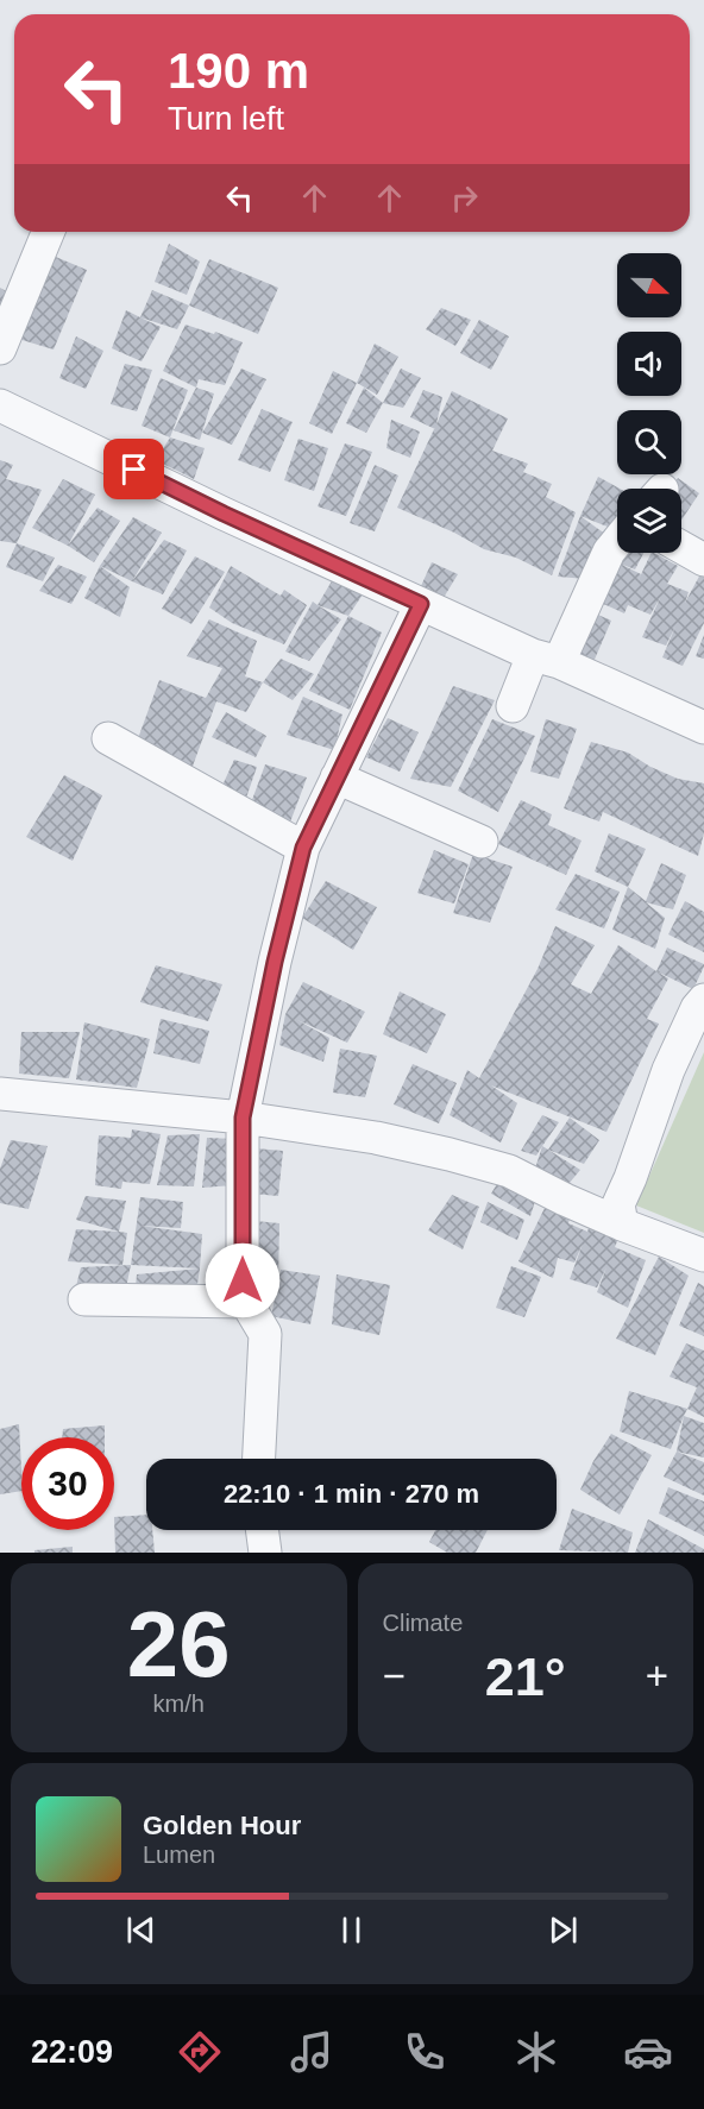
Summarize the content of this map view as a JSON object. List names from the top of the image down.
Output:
{
  "north": "right",
  "page": {
    "turn": ["190 m", "Turn left"],
    "limit": "30",
    "trip": "22:10 · 1 min · 270 m",
    "tile": [
      ["26", "km/h"],
      "Climate"
    ],
    "heat": ["−", "21°", "+"],
    "song": ["Golden Hour", "Lumen"],
    "tabs": "22:09"
  }
}
